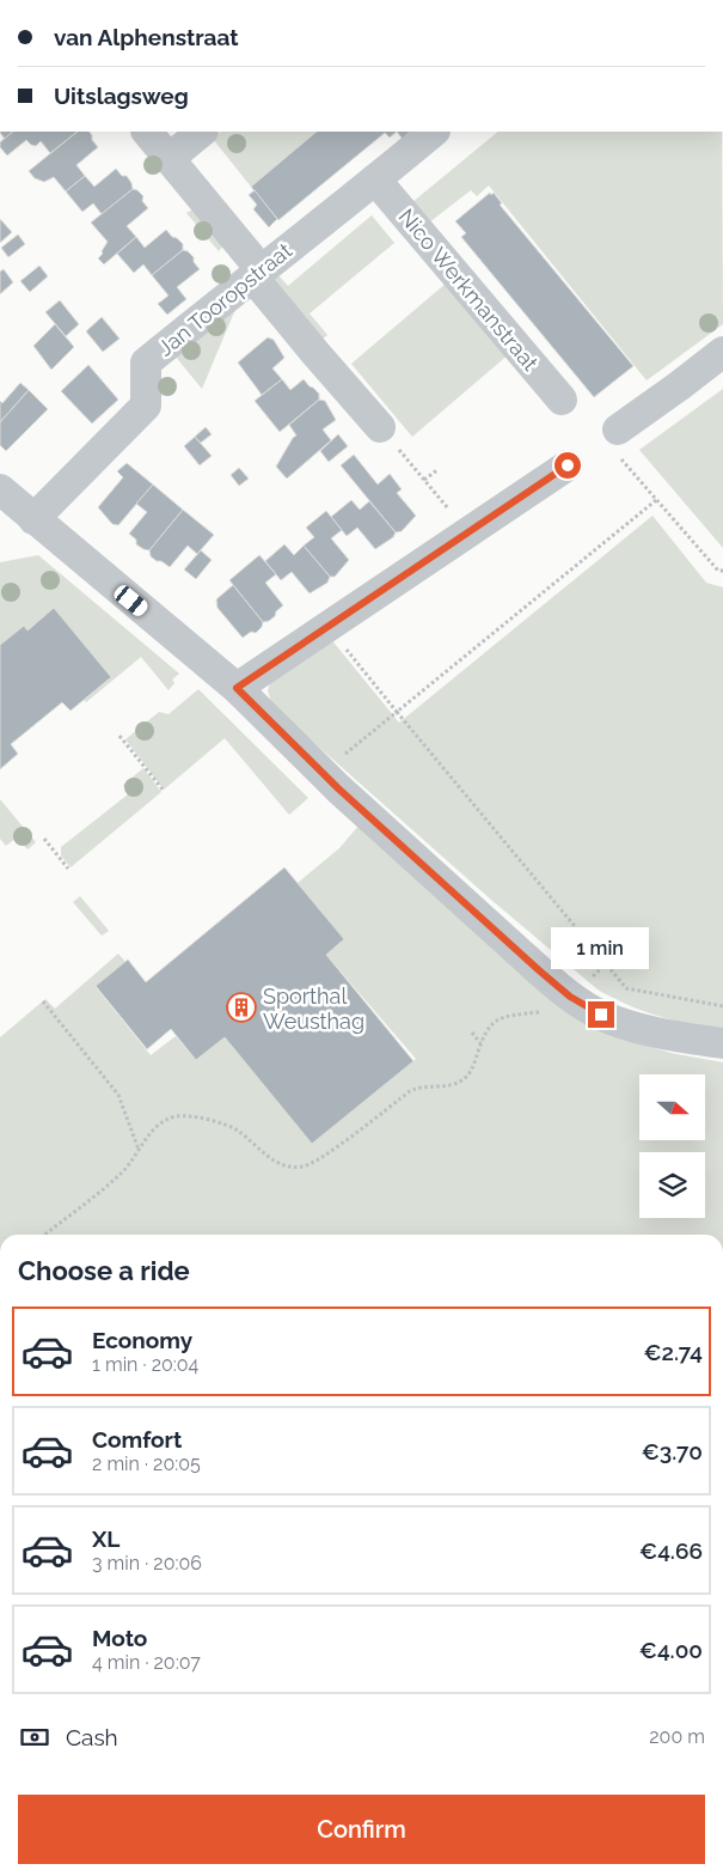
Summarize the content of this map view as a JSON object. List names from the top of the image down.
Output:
{
  "streets": {
    "street": ["Nico Werkmanstraat", "Jan Tooropstraat"]
  },
  "crossings": [
    ["Nico Werkmanstraat", "Jan Tooropstraat"]
  ],
  "places": {
    "building": ["Sporthal Weusthag"]
  },
  "north": "right",
  "page": {
    "banner": ["van Alphenstraat", "Uitslagsweg"],
    "bubble": "1 min",
    "heading": "Choose a ride",
    "list": [
      {
        "name": "Economy",
        "note": "1 min · 20:04",
        "value": "€2.74"
      },
      {
        "name": "Comfort",
        "note": "2 min · 20:05",
        "value": "€3.70"
      },
      {
        "name": "XL",
        "note": "3 min · 20:06",
        "value": "€4.66"
      },
      {
        "name": "Moto",
        "note": "4 min · 20:07",
        "value": "€4.00"
      }
    ],
    "pay": ["Cash", "200 m"],
    "buttons": "Confirm"
  }
}
